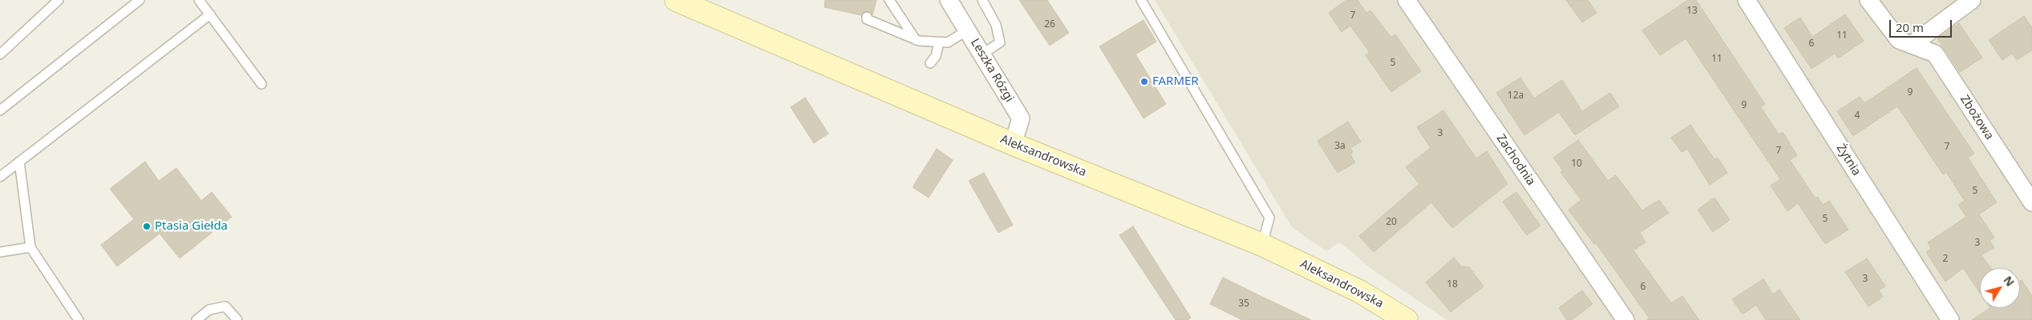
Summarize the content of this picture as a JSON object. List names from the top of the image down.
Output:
{
  "streets": {
    "main road": ["Aleksandrowska"],
    "street": [
      "Leszka Rózgi",
      "Zbożowa",
      "Zachodnia",
      "Żytnia"
    ]
  },
  "crossings": [
    ["Leszka Rózgi", "Aleksandrowska"]
  ],
  "places": ["FARMER", "Ptasia Giełda"],
  "house_numbers": [
    "13",
    "7",
    "26",
    "11",
    "6",
    "11",
    "5",
    "9",
    "12a",
    "9",
    "4",
    "3",
    "3a",
    "7",
    "7",
    "10",
    "5",
    "5",
    "20",
    "3",
    "2",
    "3",
    "18",
    "6",
    "35"
  ],
  "scale_bar": "20 m",
  "north": "top right"
}
